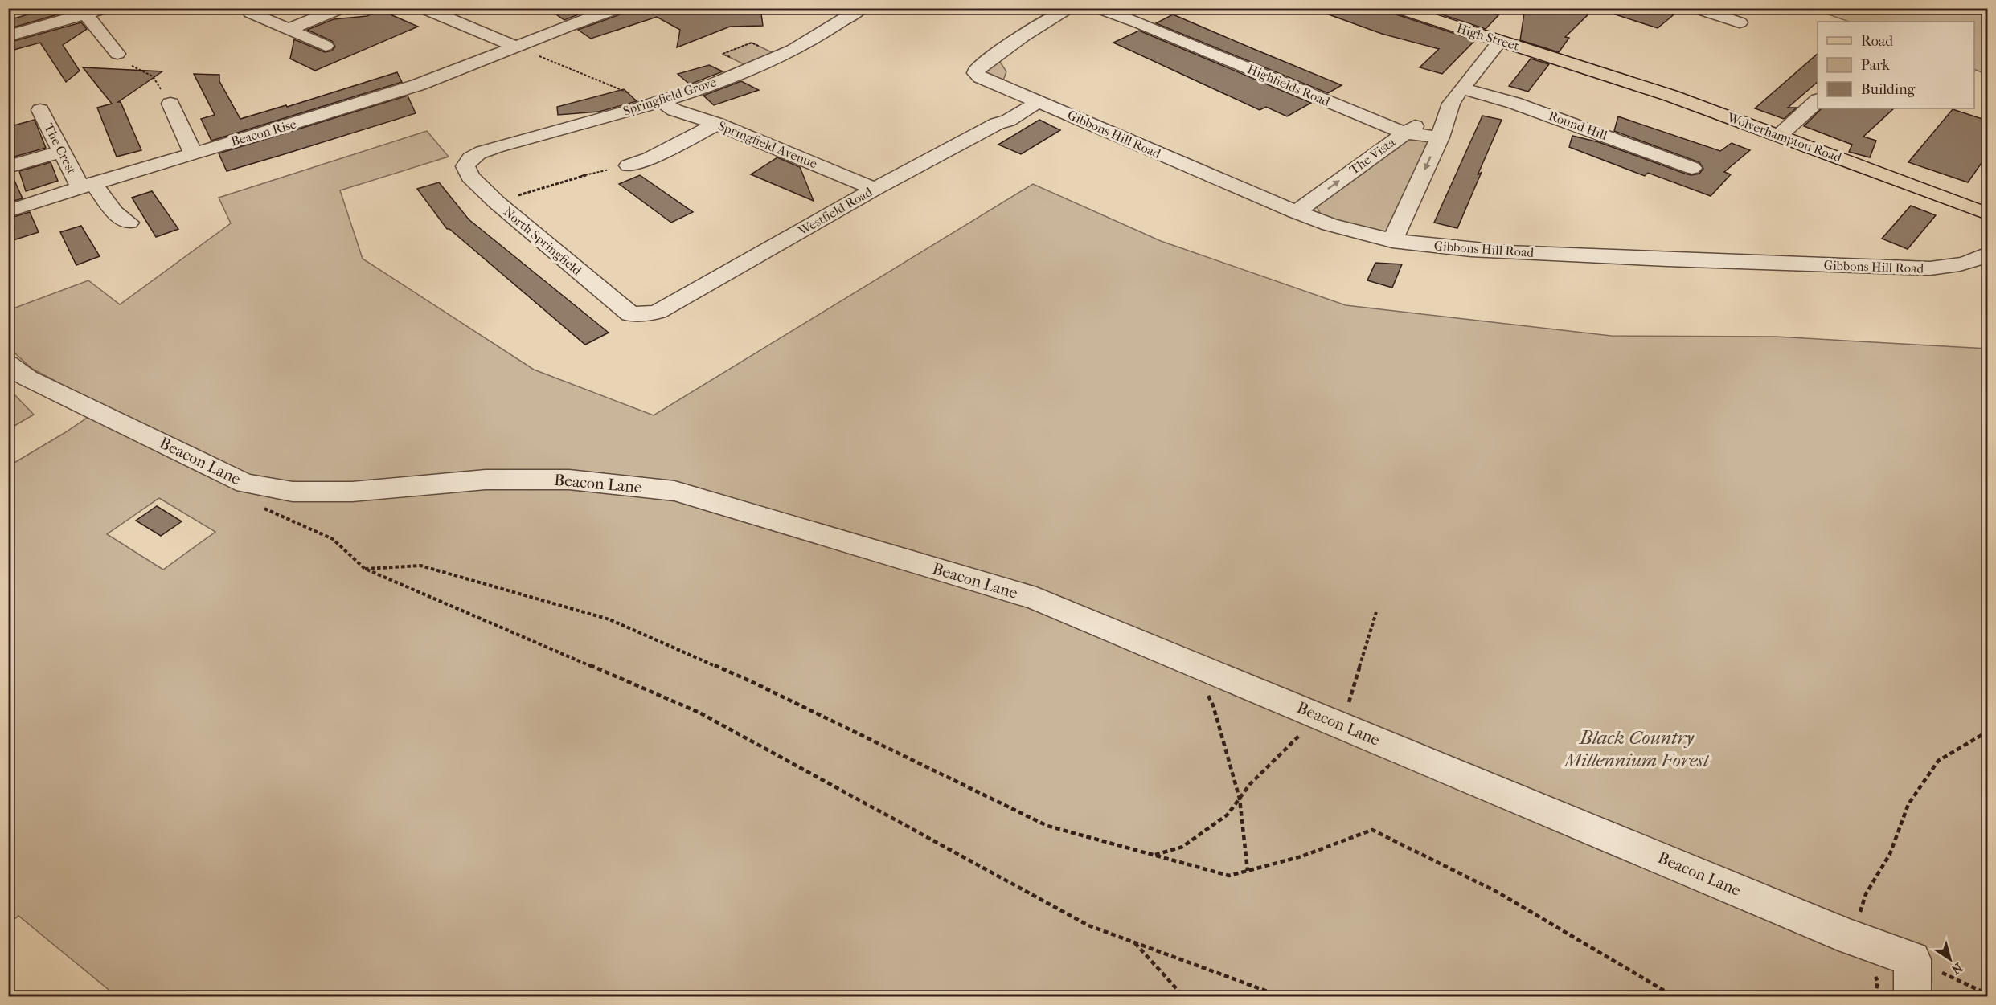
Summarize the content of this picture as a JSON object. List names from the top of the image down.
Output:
{
  "streets": {
    "main road": ["High Street", "Wolverhampton Road"],
    "street": [
      "Highfields Road",
      "Springfield Grove",
      "Round Hill",
      "Beacon Rise",
      "Gibbons Hill Road",
      "Springfield Avenue",
      "The Crest",
      "The Vista",
      "Westfield Road",
      "North Springfield",
      "Beacon Lane"
    ]
  },
  "crossings": [
    ["High Street", "Wolverhampton Road"],
    ["High Street", "The Vista"],
    ["Highfields Road", "The Vista"],
    ["Springfield Grove", "Springfield Avenue"],
    ["Springfield Grove", "North Springfield"],
    ["Round Hill", "The Vista"],
    ["Beacon Rise", "The Crest"],
    ["Gibbons Hill Road", "The Vista"],
    ["Gibbons Hill Road", "Westfield Road"],
    ["Springfield Avenue", "Westfield Road"],
    ["Westfield Road", "North Springfield"]
  ],
  "parks": ["Black Country Millennium Forest"],
  "legend": ["Road", "Park", "Building"],
  "north": "bottom right"
}
